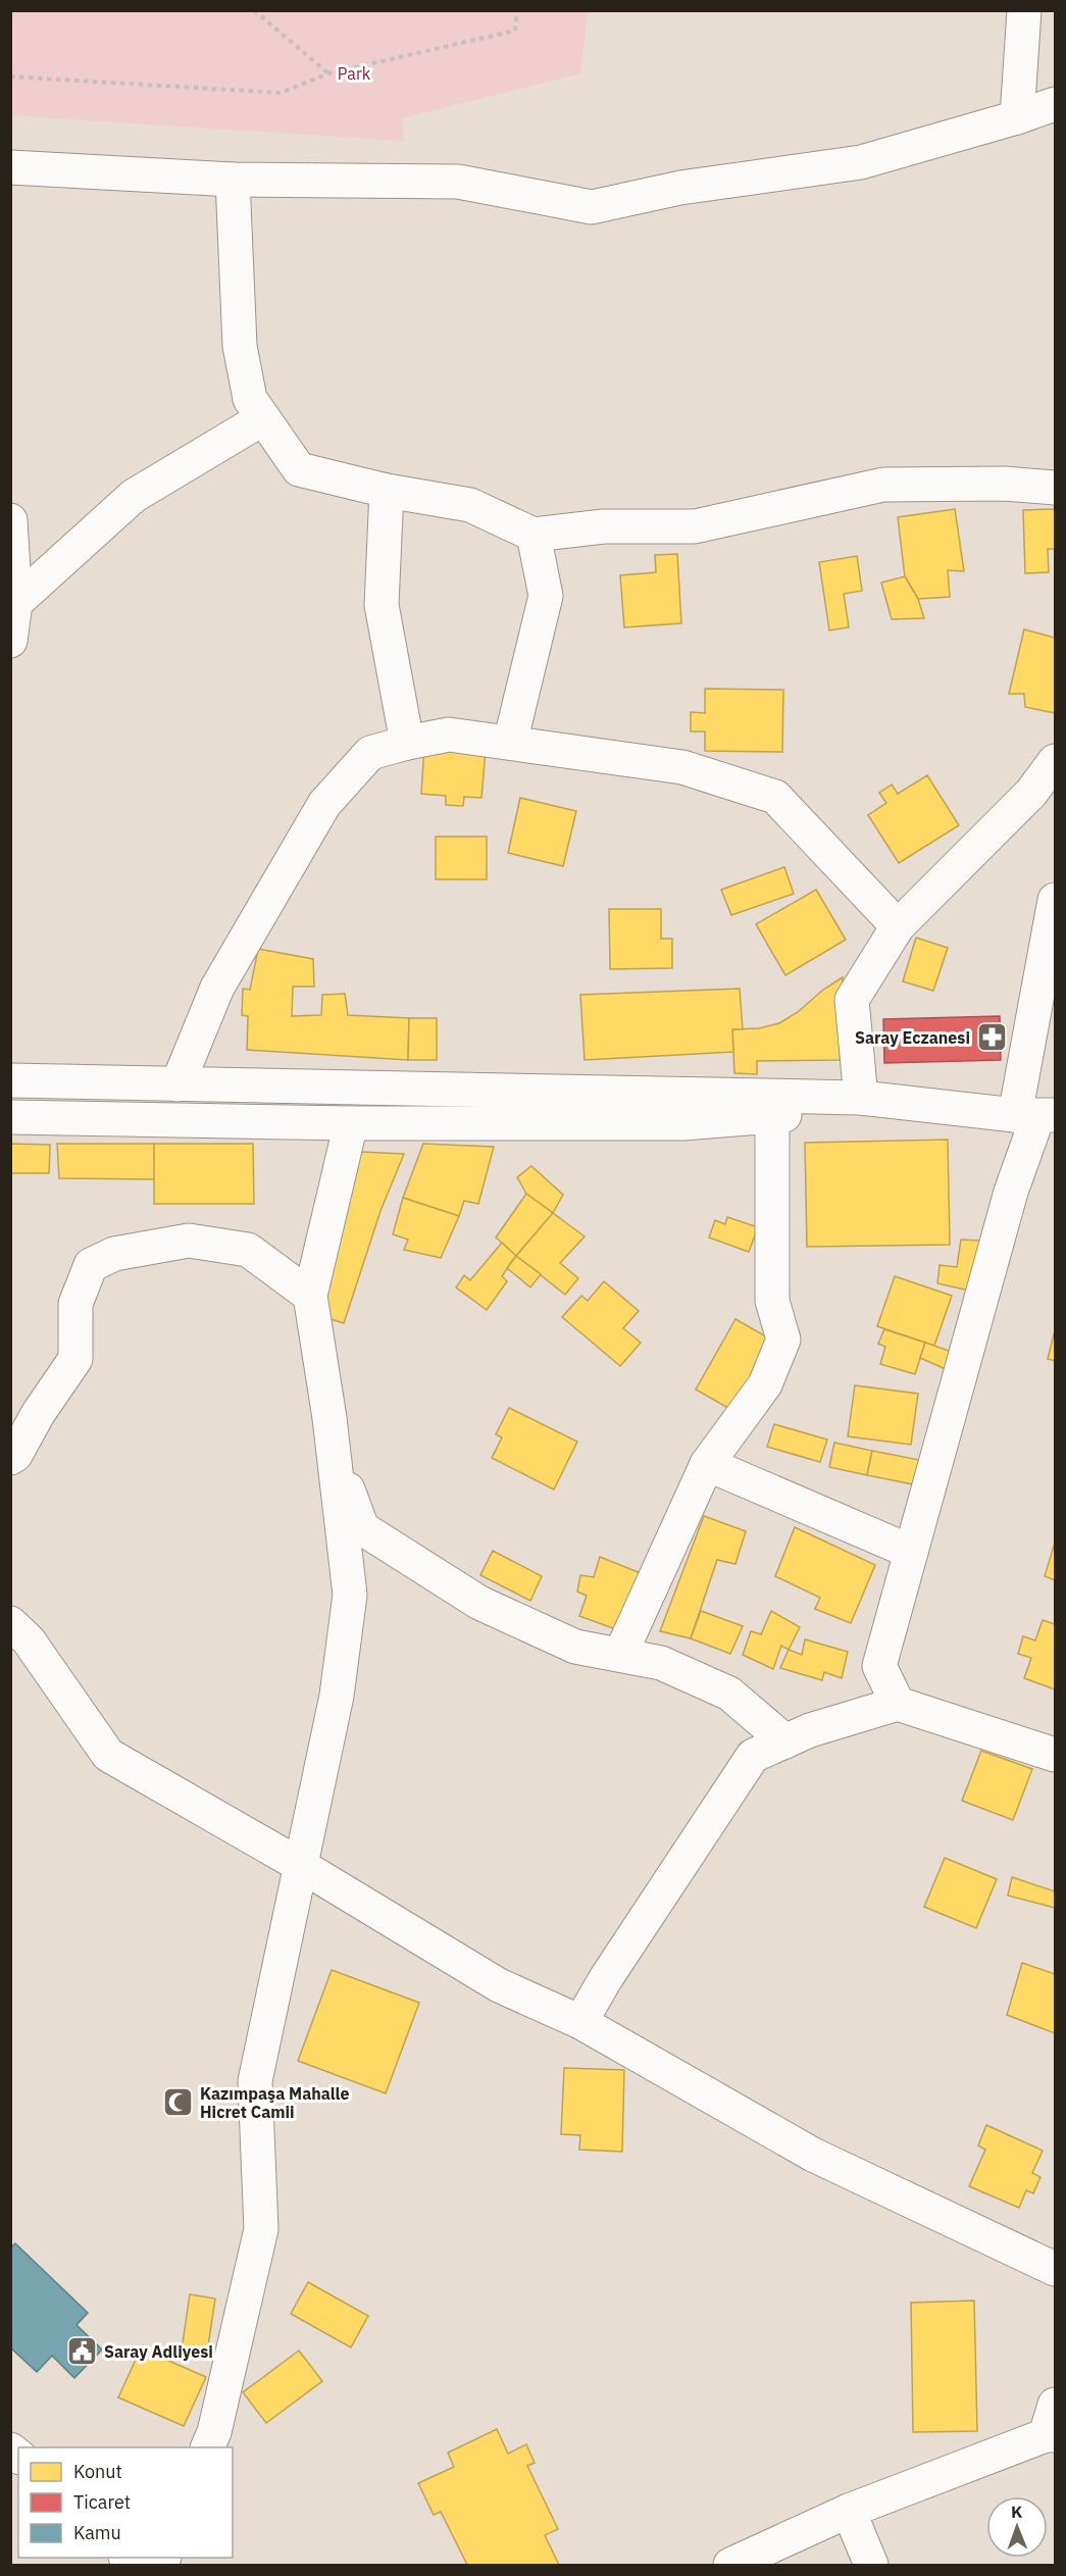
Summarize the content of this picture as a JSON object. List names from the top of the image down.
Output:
{
  "parks": ["Park"],
  "places": {
    "pharmacy": ["Saray Eczanesi"],
    "mosque": ["Kazımpaşa Mahalle Hicret Camii"],
    "public building": ["Saray Adliyesi"]
  },
  "legend": ["Konut", "Ticaret", "Kamu"],
  "north": "top"
}
